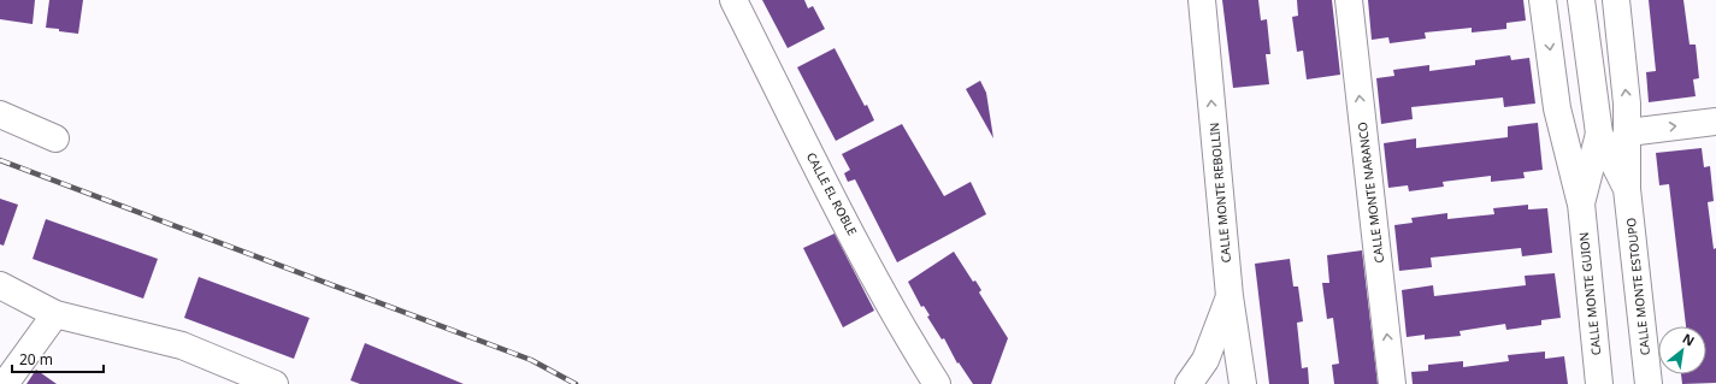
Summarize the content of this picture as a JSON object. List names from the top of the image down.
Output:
{
  "streets": {
    "street": [
      "CALLE MONTE REBOLLIN",
      "CALLE MONTE NARANCO",
      "CALLE EL ROBLE",
      "CALLE MONTE ESTOUPO",
      "CALLE MONTE GUION"
    ]
  },
  "crossings": [
    ["CALLE MONTE ESTOUPO", "CALLE MONTE GUION"]
  ],
  "one_way": ["CALLE MONTE REBOLLIN"],
  "scale_bar": "20 m",
  "north": "top right"
}
